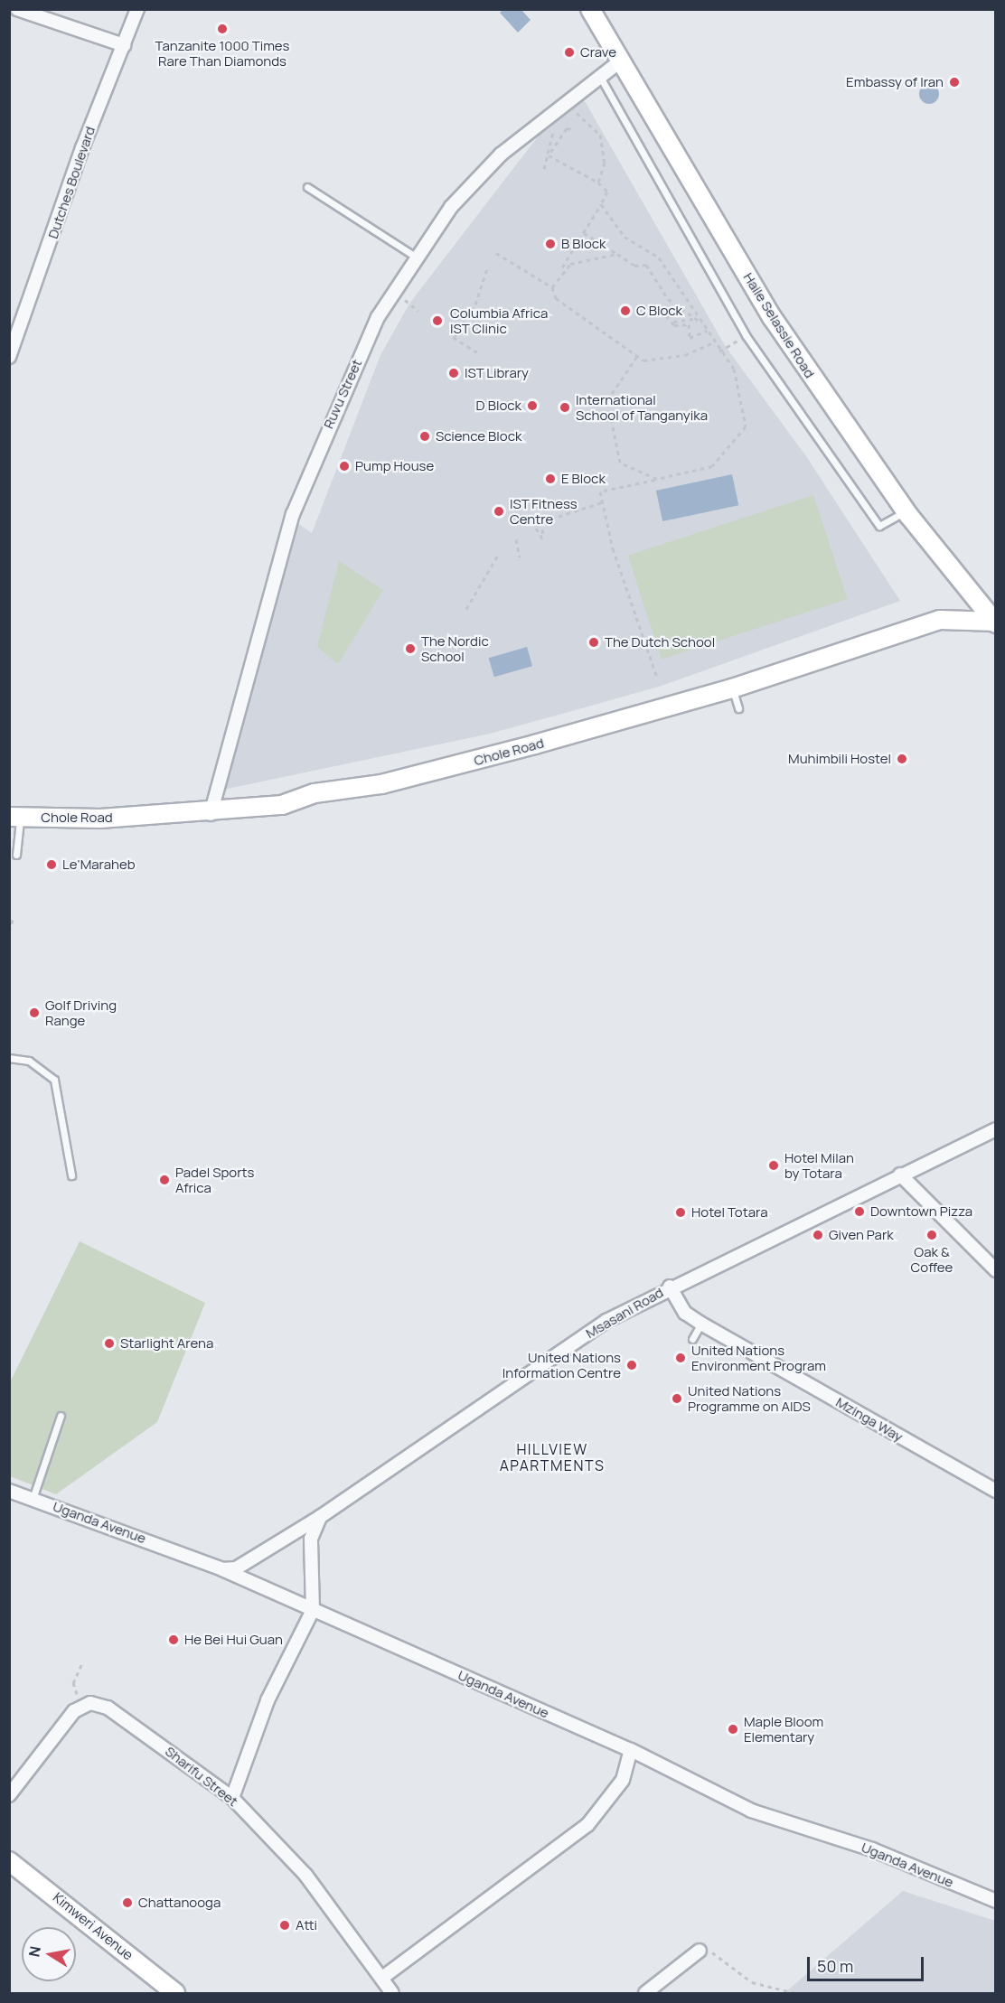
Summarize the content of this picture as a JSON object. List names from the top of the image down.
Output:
{
  "streets": {
    "street": [
      "Dutches Boulevard",
      "Haile Selassie Road",
      "Ruvu Street",
      "Chole Road",
      "Msasani Road",
      "Mzinga Way",
      "Uganda Avenue",
      "Sharifu Street",
      "Kimweri Avenue"
    ]
  },
  "crossings": [
    ["Haile Selassie Road", "Ruvu Street"],
    ["Haile Selassie Road", "Chole Road"],
    ["Ruvu Street", "Chole Road"],
    ["Msasani Road", "Mzinga Way"],
    ["Msasani Road", "Uganda Avenue"]
  ],
  "districts": ["HILLVIEW APARTMENTS"],
  "places": [
    "Tanzanite 1000 Times Rare Than Diamonds",
    "Crave",
    "Embassy of Iran",
    "B Block",
    "C Block",
    "Columbia Africa IST Clinic",
    "IST Library",
    "D Block",
    "International School of Tanganyika",
    "Science Block",
    "Pump House",
    "E Block",
    "IST Fitness Centre",
    "The Dutch School",
    "The Nordic School",
    "Muhimbili Hostel",
    "Le'Maraheb",
    "Golf Driving Range",
    "Hotel Milan by Totara",
    "Padel Sports Africa",
    "Downtown Pizza",
    "Hotel Totara",
    "Given Park",
    "Oak & Coffee",
    "Starlight Arena",
    "United Nations Environment Program",
    "United Nations Information Centre",
    "United Nations Programme on AIDS",
    "He Bei Hui Guan",
    "Maple Bloom Elementary",
    "Chattanooga",
    "Atti"
  ],
  "scale_bar": "50 m",
  "north": "left"
}
